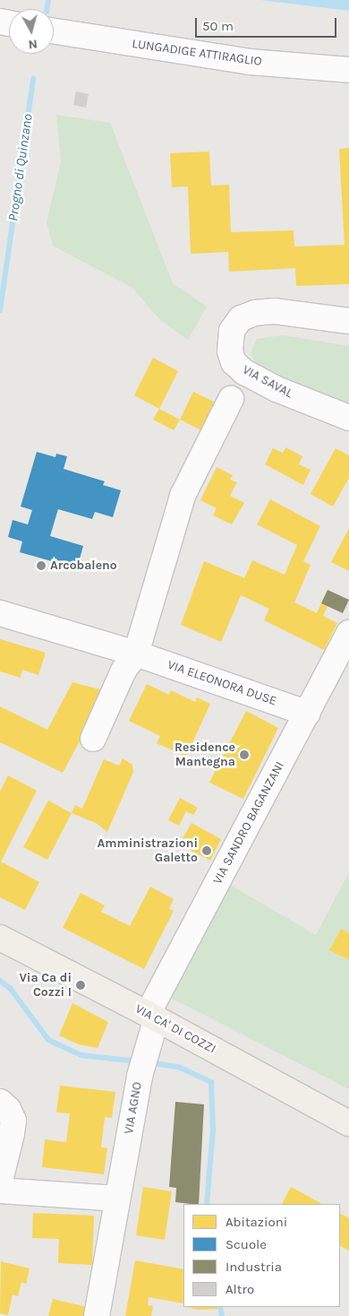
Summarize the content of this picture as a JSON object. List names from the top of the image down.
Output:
{
  "streets": {
    "main road": ["VIA CA' DI COZZI"],
    "street": [
      "LUNGADIGE ATTIRAGLIO",
      "VIA SAVAL",
      "VIA ELEONORA DUSE",
      "VIA SANDRO BAGANZANI",
      "VIA AGNO"
    ]
  },
  "crossings": [
    ["VIA ELEONORA DUSE", "VIA SANDRO BAGANZANI"],
    ["VIA SANDRO BAGANZANI", "VIA CA' DI COZZI"],
    ["VIA SANDRO BAGANZANI", "VIA AGNO"],
    ["VIA CA' DI COZZI", "VIA AGNO"]
  ],
  "water": ["Progno di Quinzano"],
  "places": [
    "Arcobaleno",
    "Residence Mantegna",
    "Amministrazioni Galetto",
    "Via Ca di Cozzi I"
  ],
  "legend": [
    "Abitazioni",
    "Scuole",
    "Industria",
    "Altro"
  ],
  "scale_bar": "50 m",
  "north": "bottom"
}
